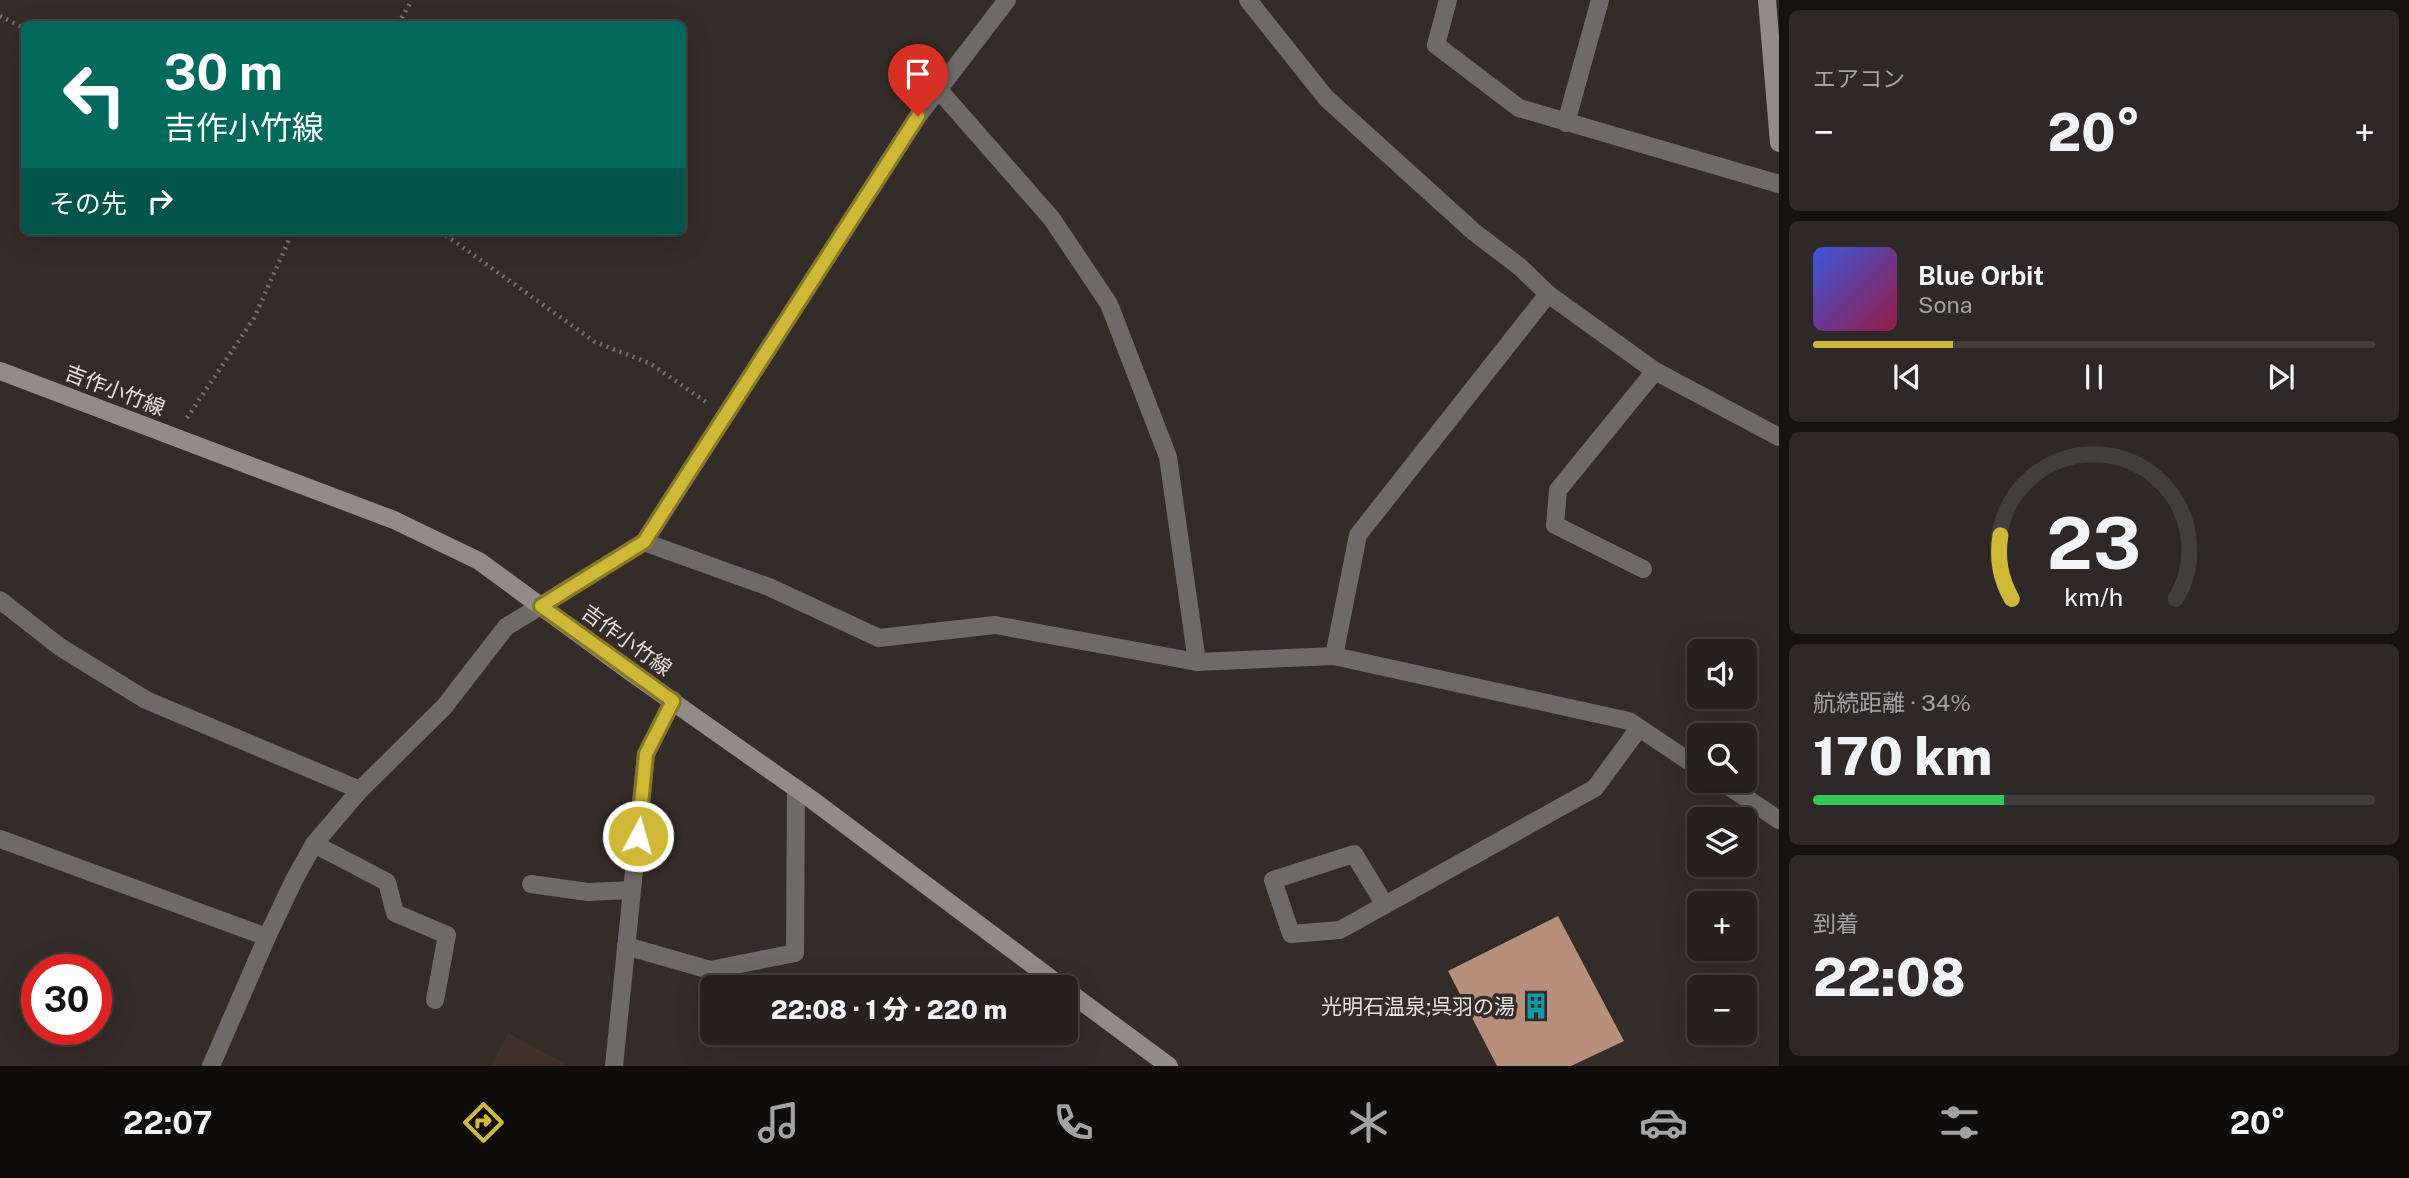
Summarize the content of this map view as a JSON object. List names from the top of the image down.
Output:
{
  "streets": {
    "main road": ["吉作小竹線"]
  },
  "places": {
    "building": ["光明石温泉;呉羽の湯"]
  },
  "page": {
    "tile": [
      "エアコン",
      ["航続距離 · 34%", "170 km"],
      ["到着", "22:08"]
    ],
    "turn": ["30 m", "吉作小竹線"],
    "heat": ["−", "20°", "+"],
    "then": "その先",
    "song": ["Blue Orbit", "Sona"],
    "map_buttons": ["+", "−"],
    "limit": "30",
    "trip": "22:08 · 1 分 · 220 m",
    "tabs": ["22:07", "20°"],
    "gauge": ["23", "km/h"]
  }
}
